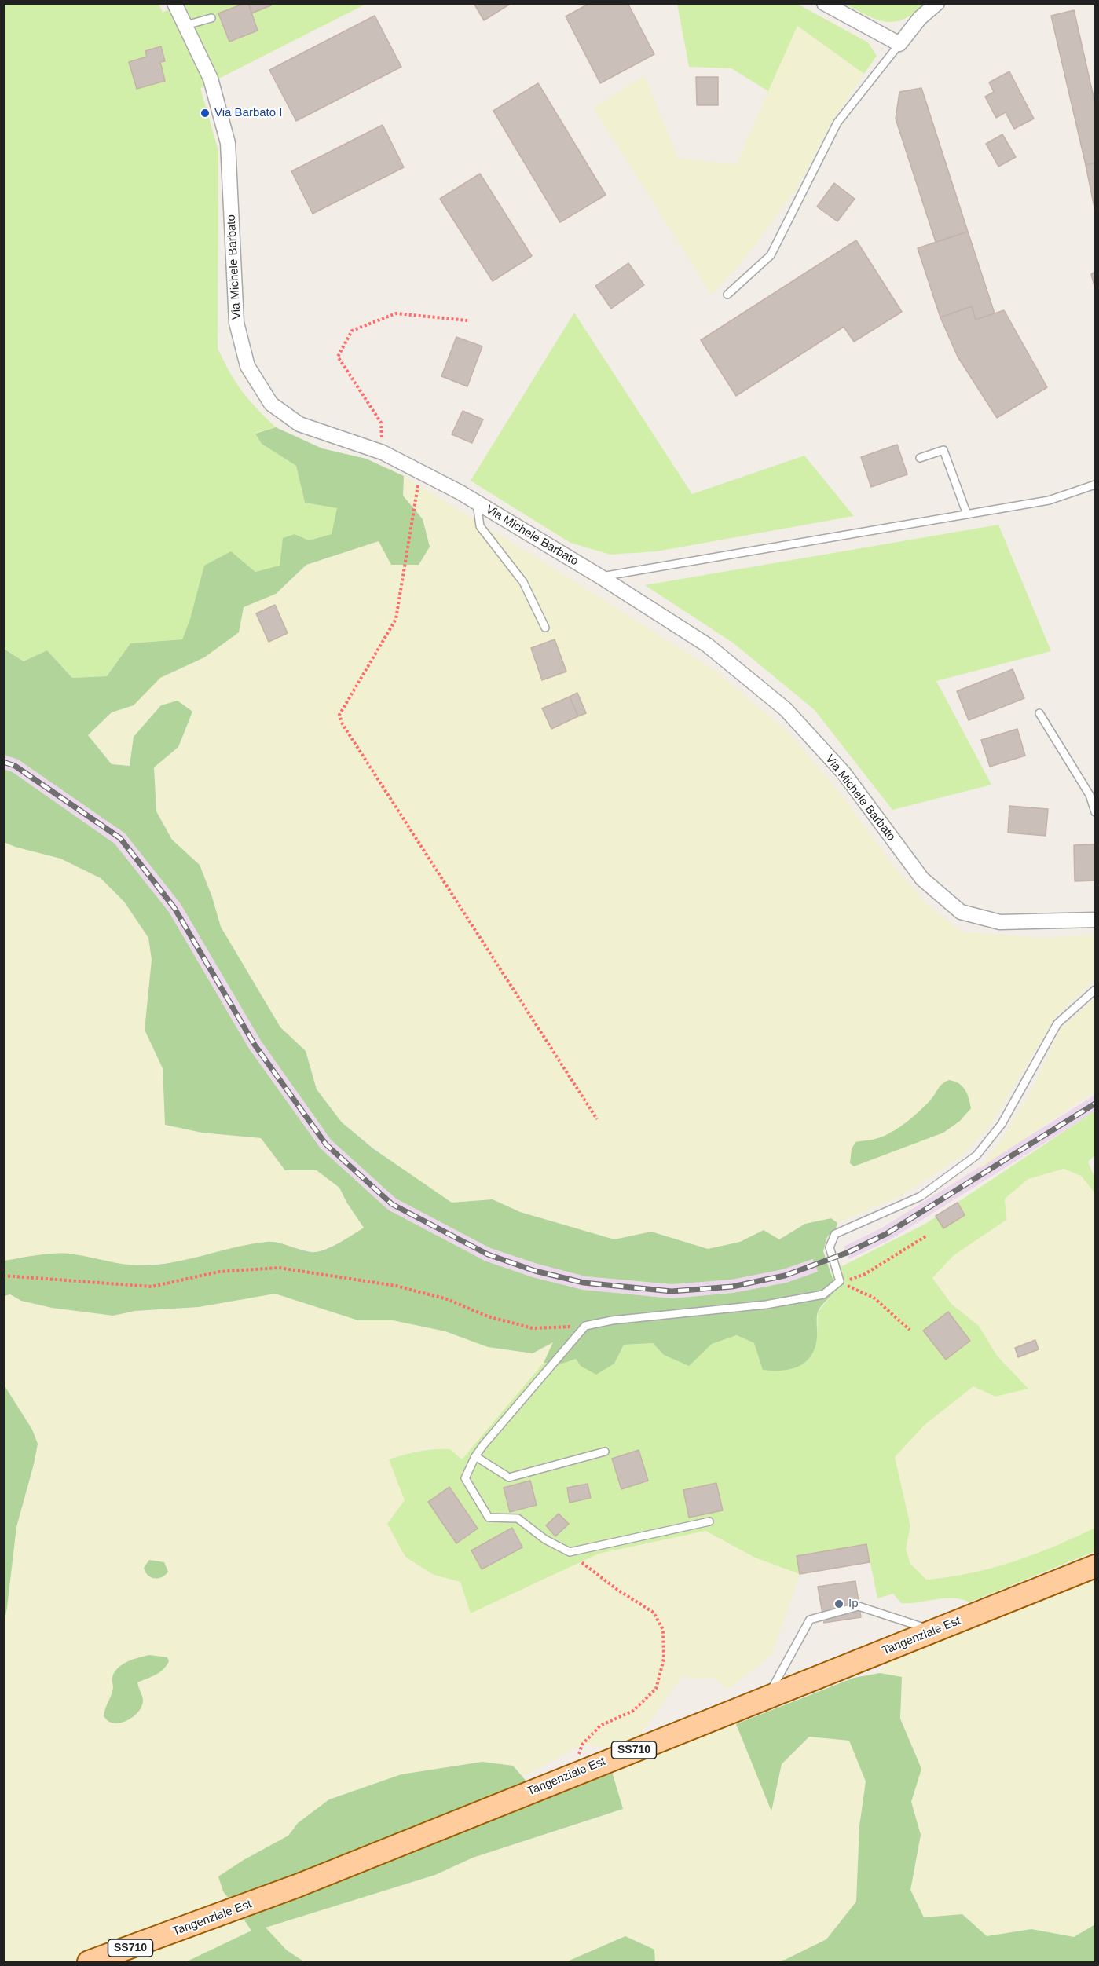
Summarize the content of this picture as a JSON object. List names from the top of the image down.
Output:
{
  "streets": {
    "main road": ["Tangenziale Est", "SS710"],
    "street": ["Via Michele Barbato"]
  },
  "places": ["Via Barbato I", "Ip"]
}
